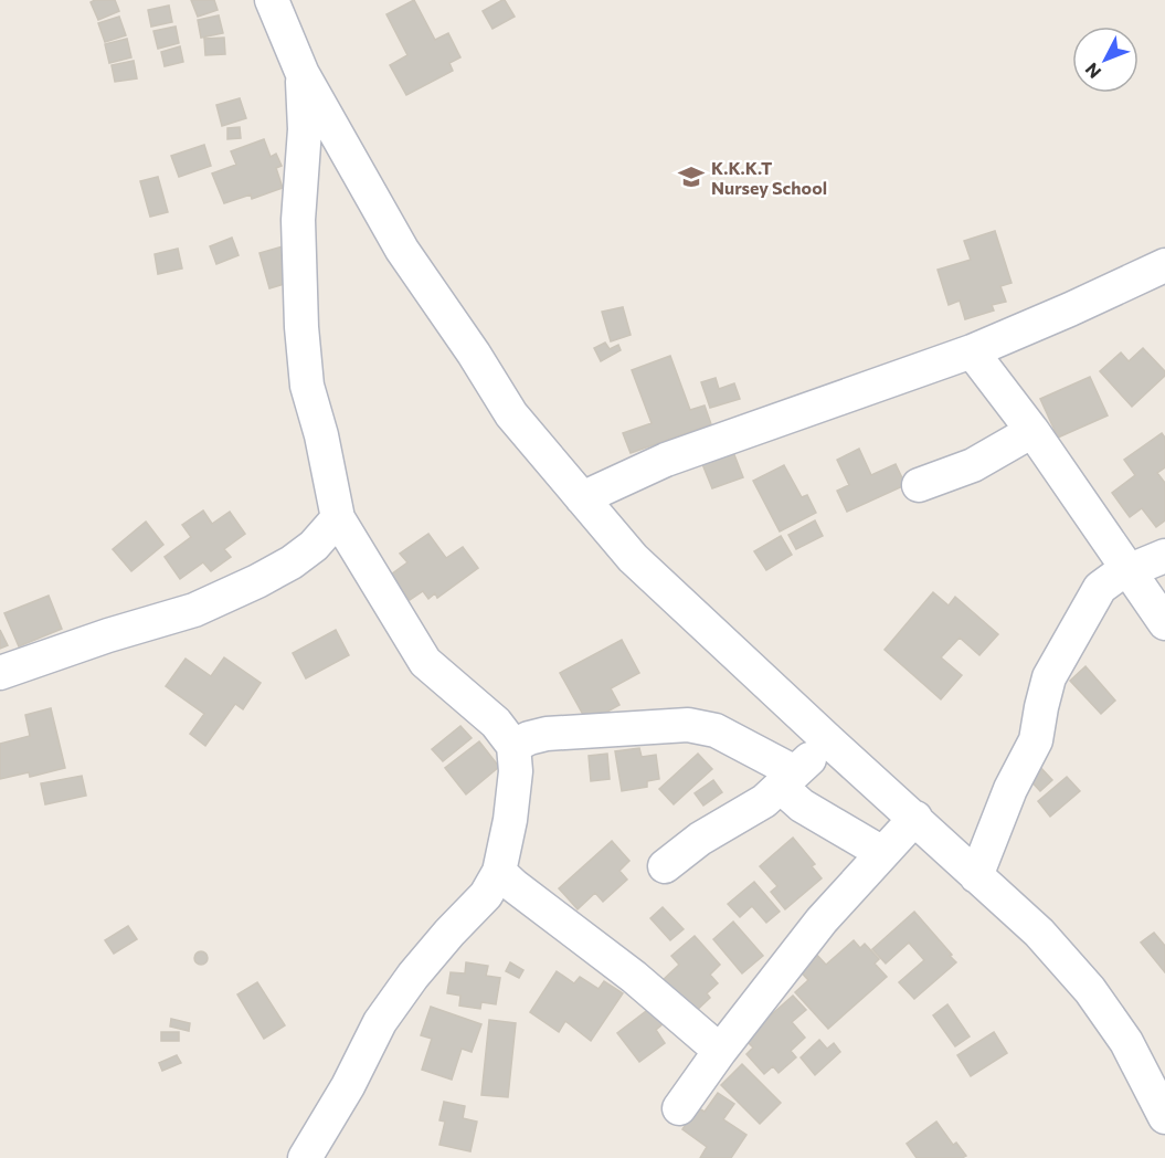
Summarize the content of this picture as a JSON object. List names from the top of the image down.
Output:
{
  "places": {
    "school or university": ["K.K.K.T Nursey School"]
  },
  "north": "bottom left"
}
